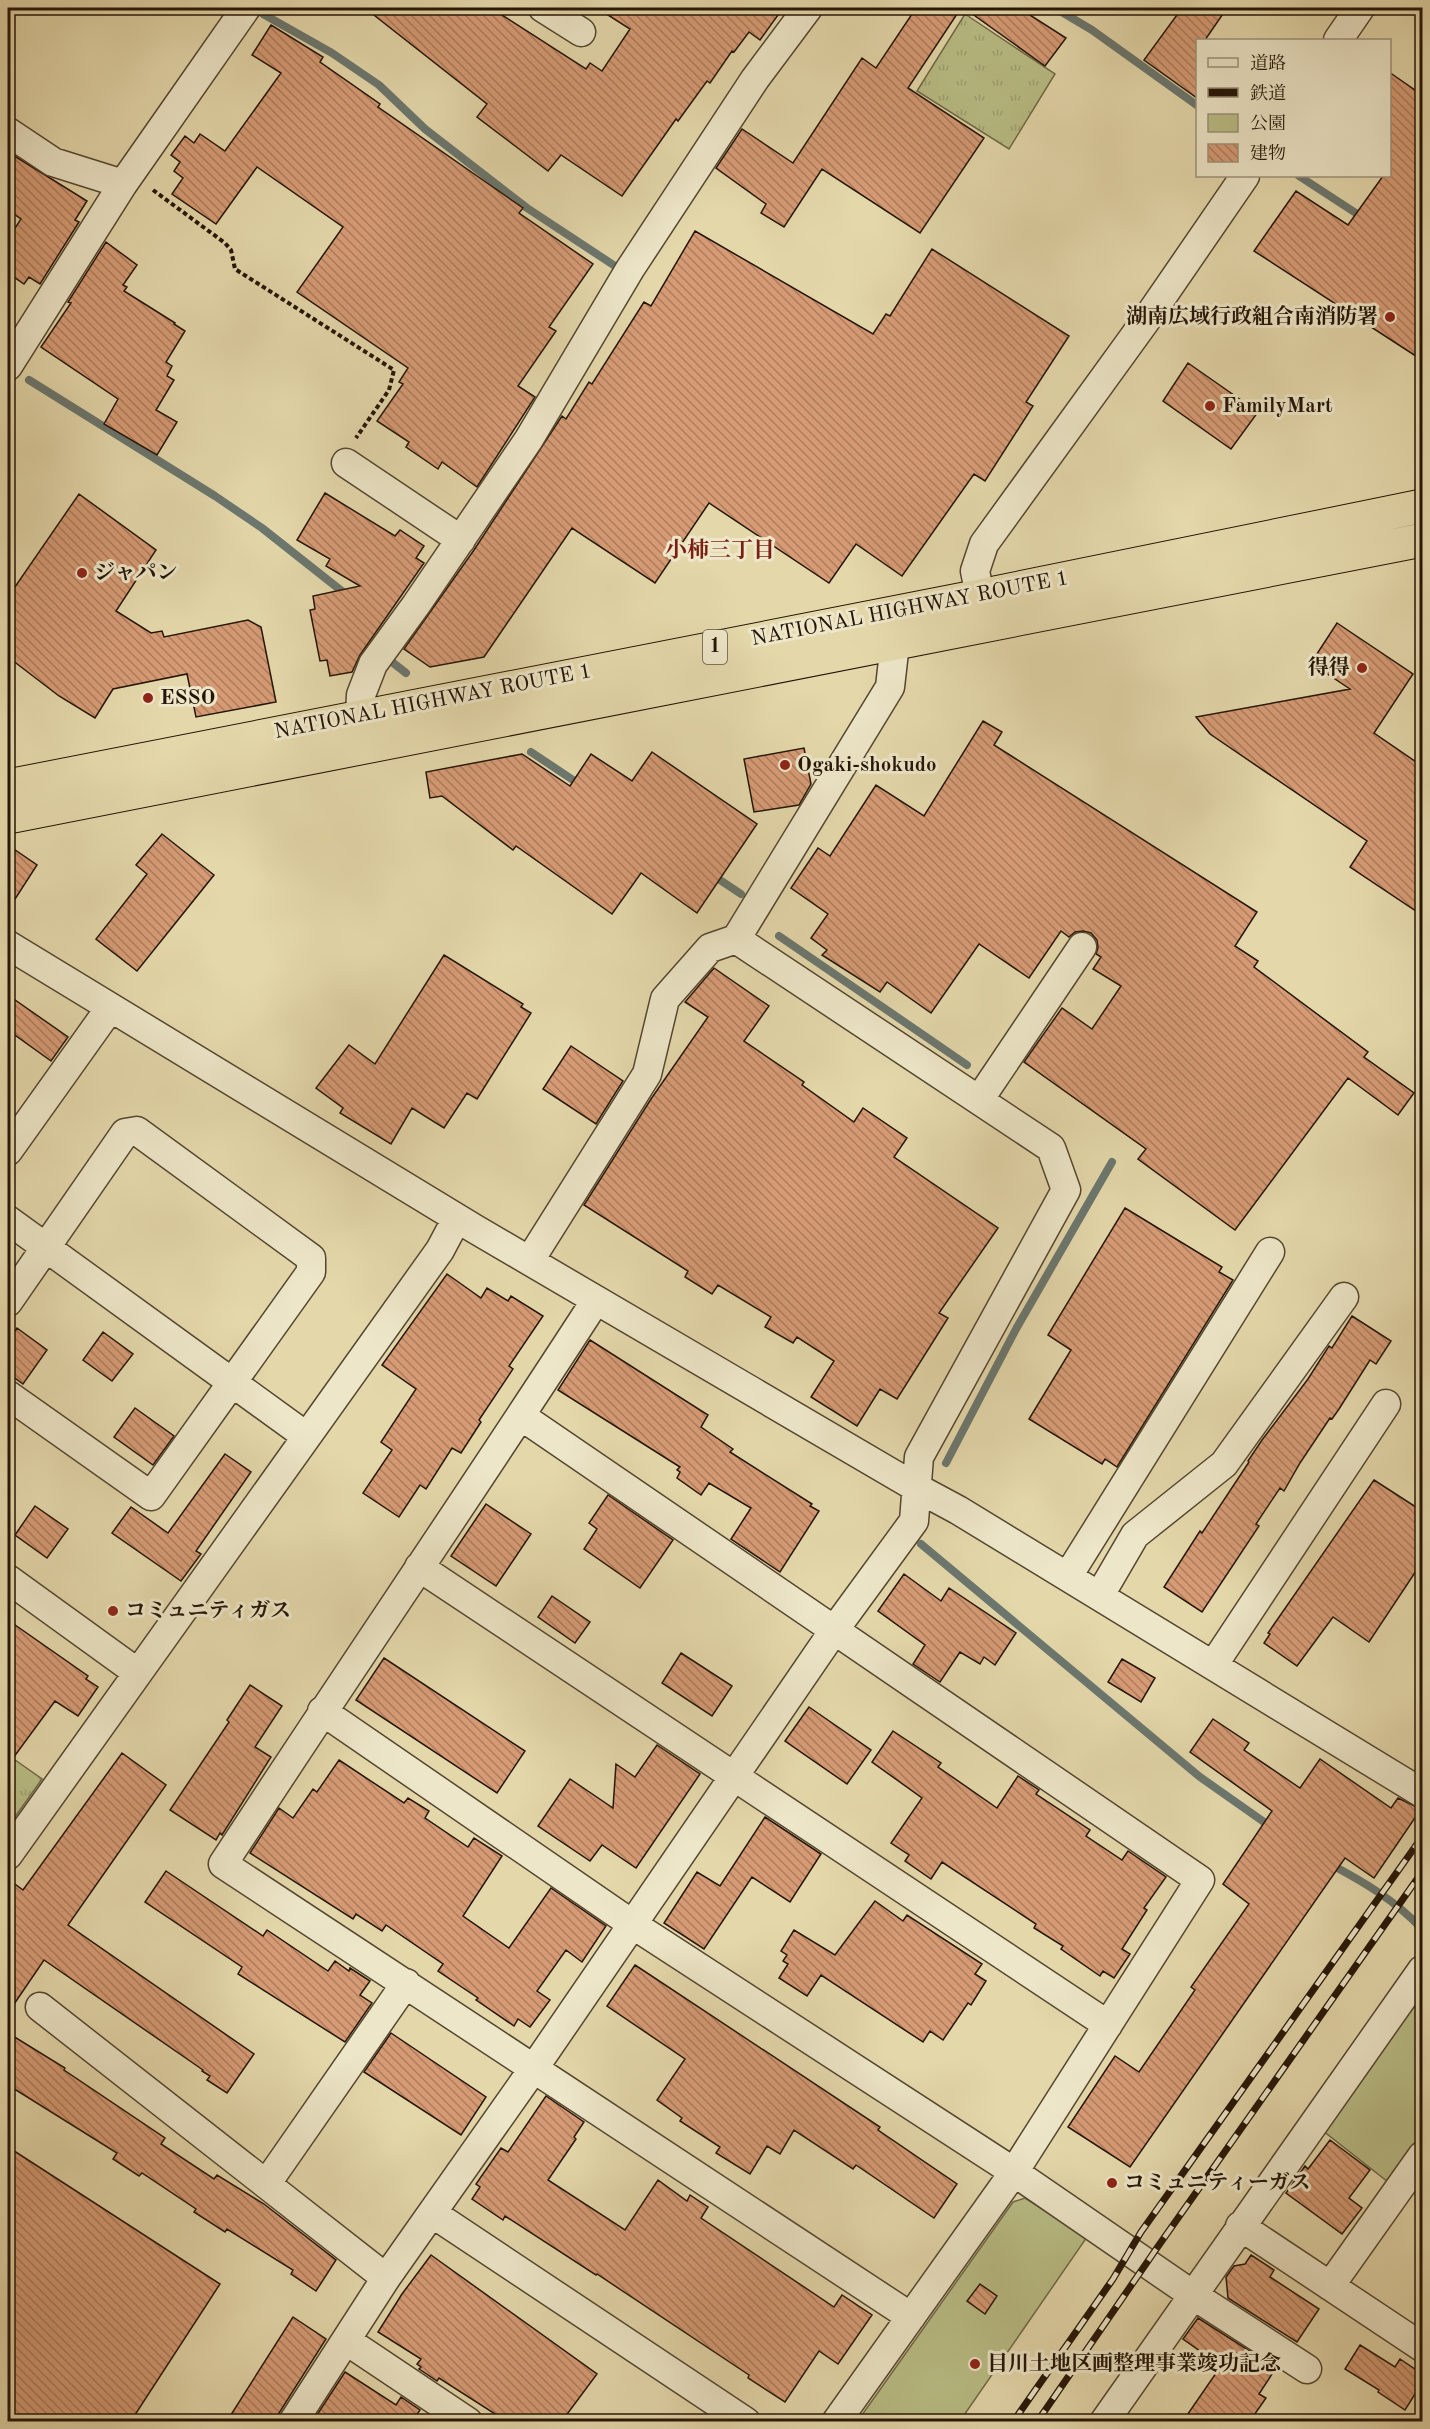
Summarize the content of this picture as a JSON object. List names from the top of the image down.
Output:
{
  "streets": {
    "highway": ["NATIONAL HIGHWAY ROUTE 1", "1"]
  },
  "districts": ["小柿三丁目"],
  "places": [
    "湖南広域行政組合南消防署",
    "FamilyMart",
    "ジャパン",
    "得得",
    "ESSO",
    "Ogaki-shokudo",
    "コミュニティガス",
    "コミュニティーガス",
    "目川土地区画整理事業竣功記念"
  ],
  "legend": [
    "道路",
    "鉄道",
    "公園",
    "建物"
  ]
}
